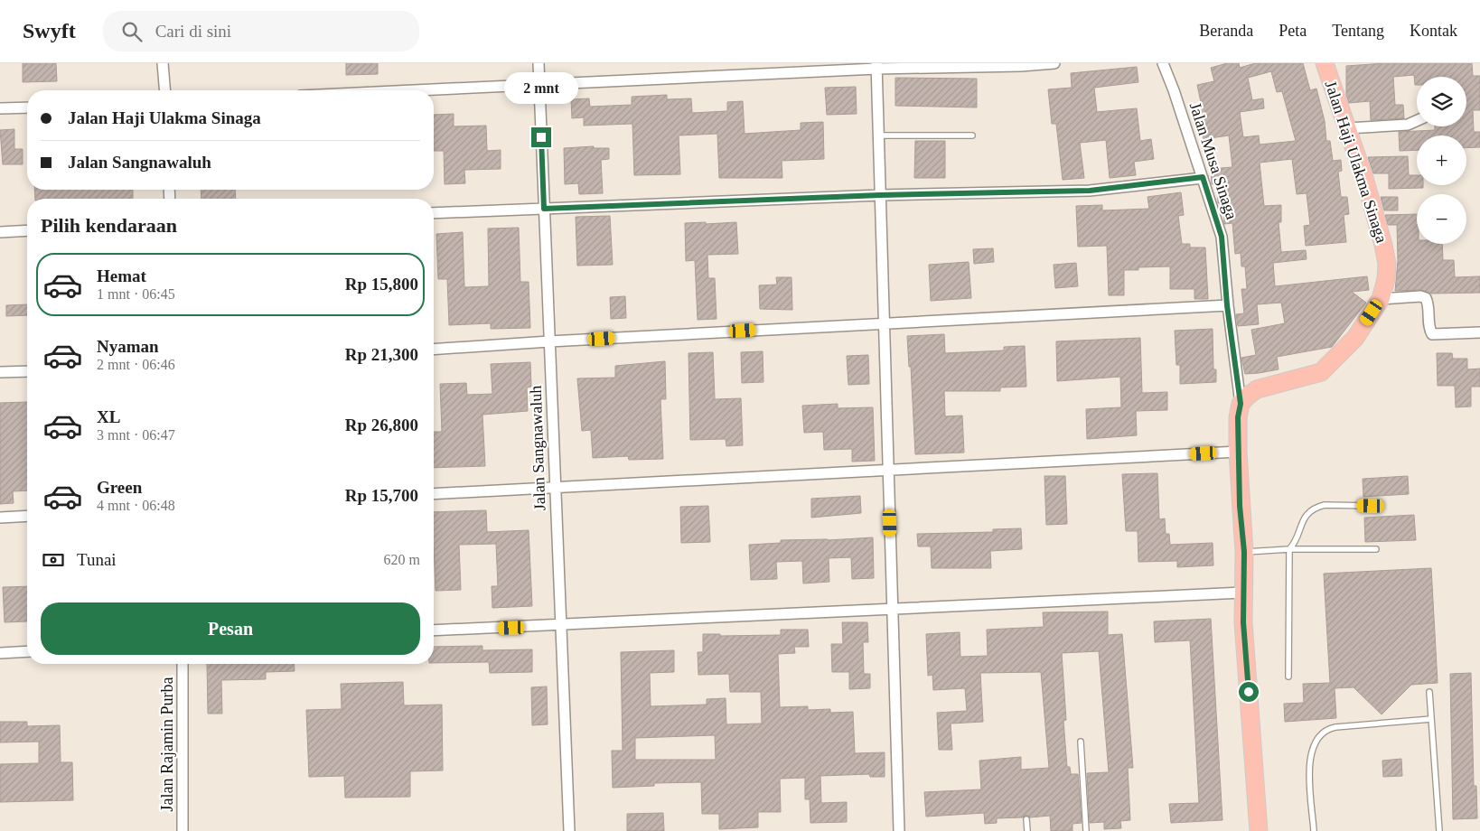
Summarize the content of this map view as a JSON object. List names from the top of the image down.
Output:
{
  "streets": {
    "main road": ["Jalan Haji Ulakma Sinaga"],
    "street": ["Jalan Musa Sinaga", "Jalan Sangnawaluh", "Jalan Rajamin Purba"]
  },
  "crossings": [
    ["Jalan Musa Sinaga", "Jalan Haji Ulakma Sinaga"]
  ],
  "page": {
    "header": "Swyft",
    "search": "Cari di sini",
    "nav": [
      "Beranda",
      "Peta",
      "Tentang",
      "Kontak"
    ],
    "bubble": "2 mnt",
    "map_buttons": ["+", "−"],
    "banner": ["Jalan Haji Ulakma Sinaga", "Jalan Sangnawaluh"],
    "heading": "Pilih kendaraan",
    "list": [
      {
        "name": "Hemat",
        "note": "1 mnt · 06:45",
        "value": "Rp 15,800"
      },
      {
        "name": "Nyaman",
        "note": "2 mnt · 06:46",
        "value": "Rp 21,300"
      },
      {
        "name": "XL",
        "note": "3 mnt · 06:47",
        "value": "Rp 26,800"
      },
      {
        "name": "Green",
        "note": "4 mnt · 06:48",
        "value": "Rp 15,700"
      }
    ],
    "pay": ["Tunai", "620 m"],
    "buttons": "Pesan"
  }
}
